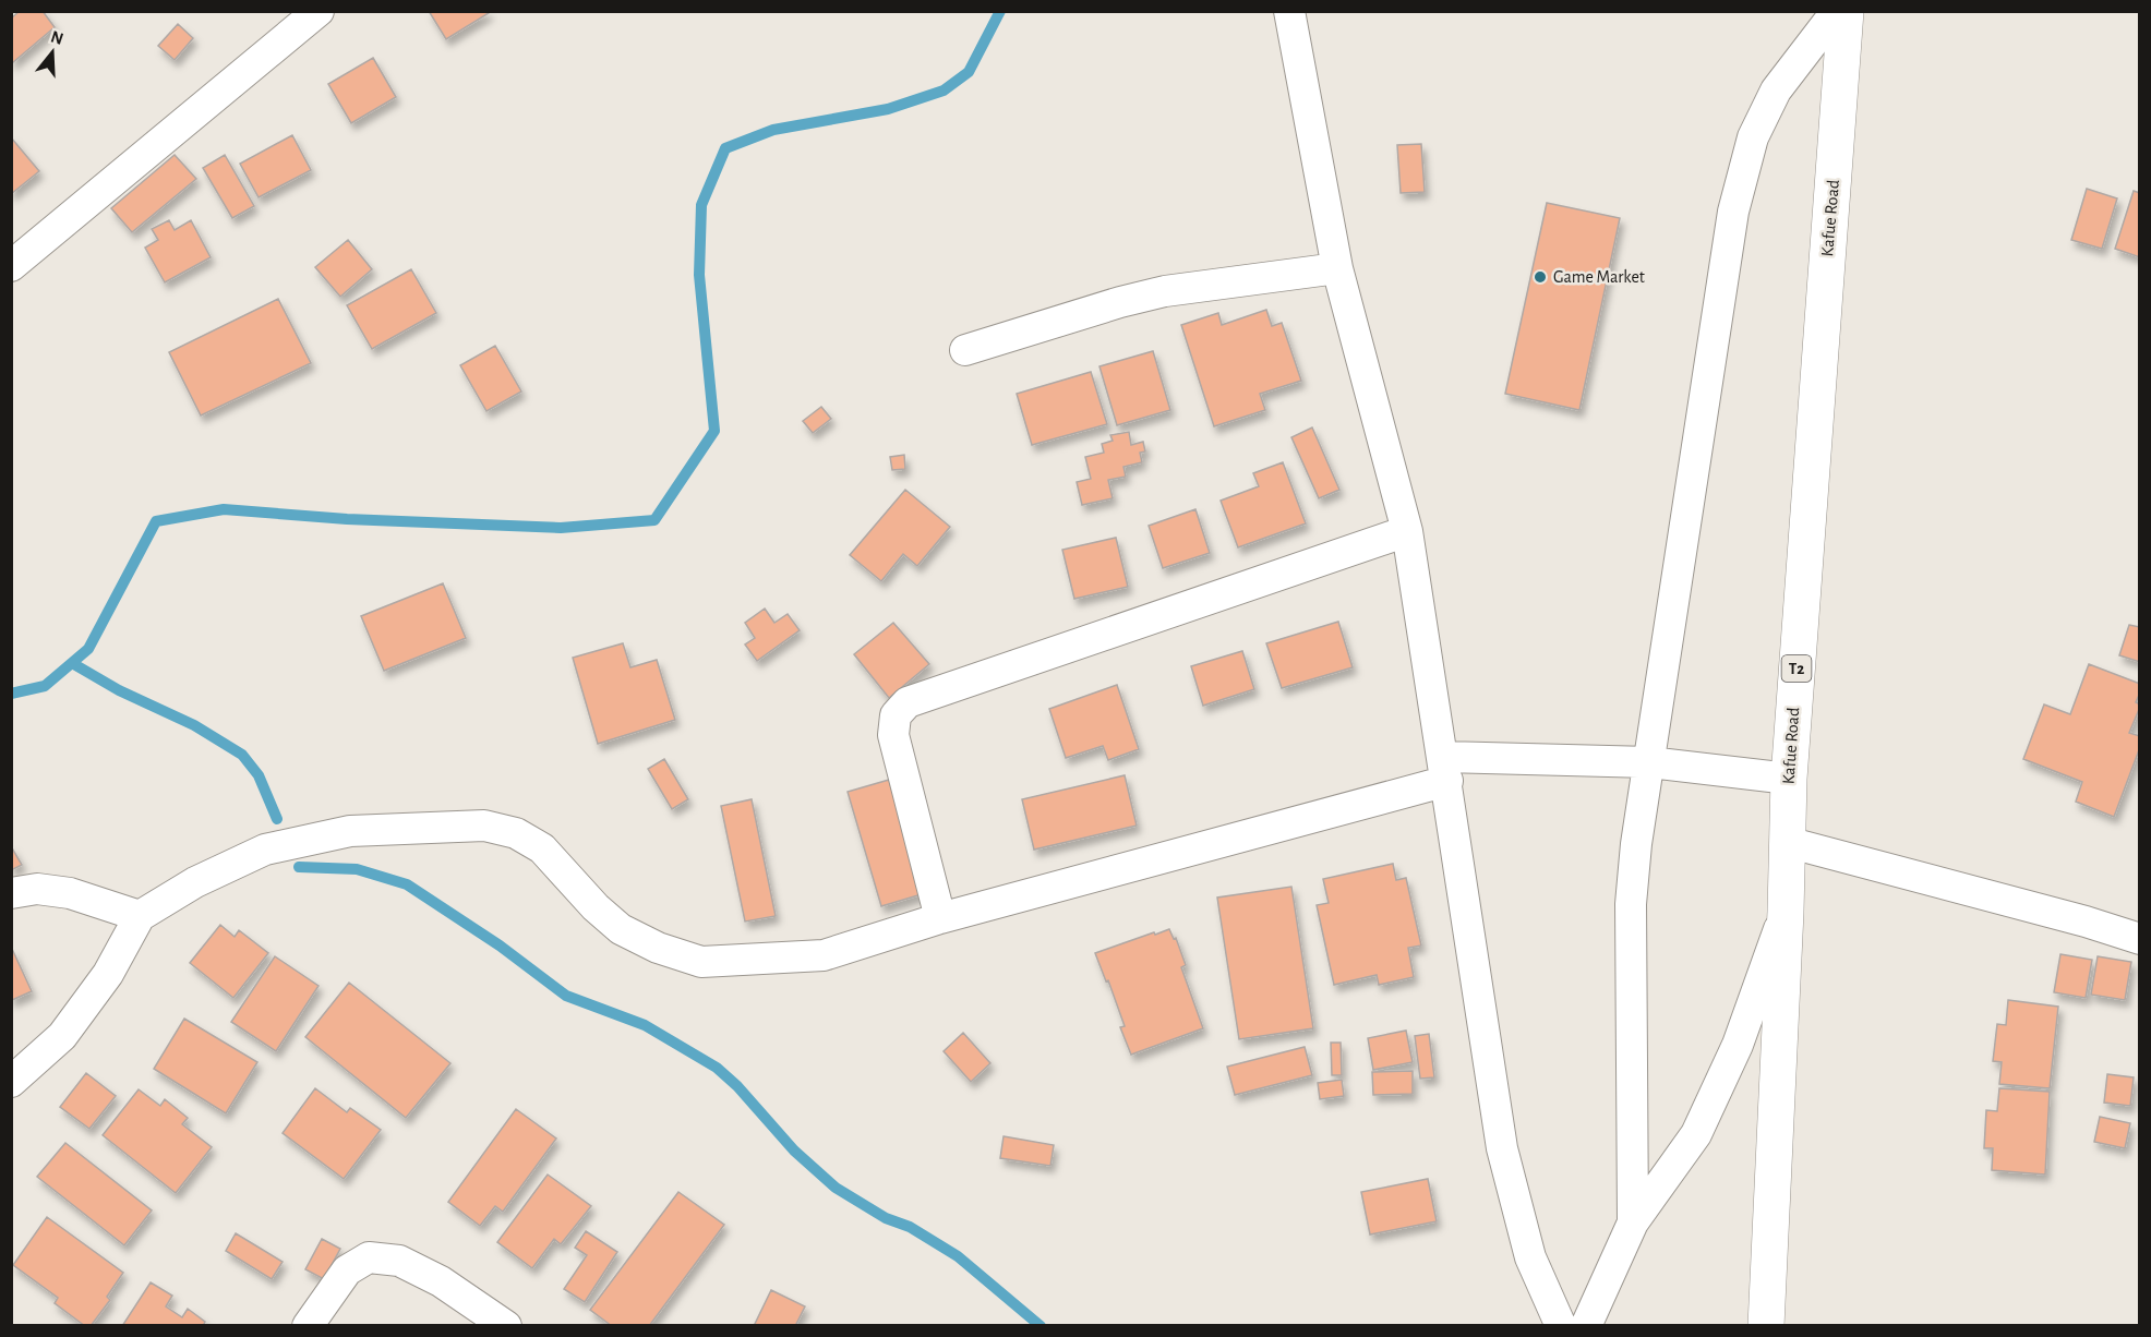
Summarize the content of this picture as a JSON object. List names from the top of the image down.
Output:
{
  "streets": {
    "highway": ["Kafue Road", "T2"]
  },
  "places": ["Game Market"],
  "north": "top"
}
